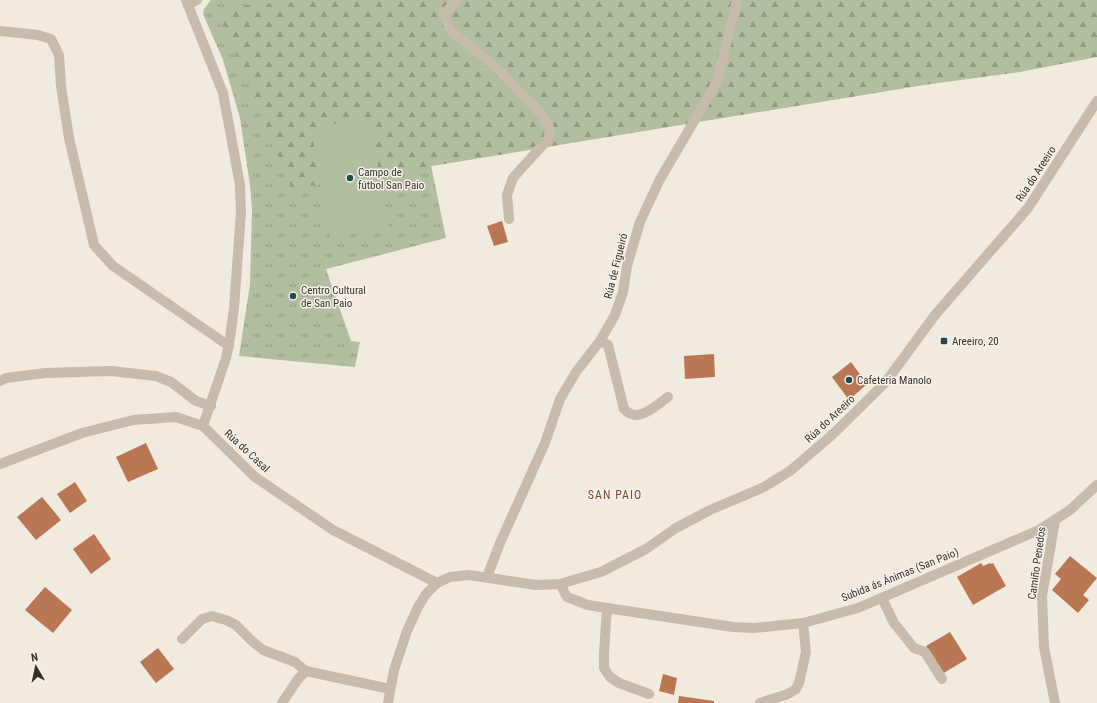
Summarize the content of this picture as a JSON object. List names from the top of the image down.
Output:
{
  "streets": {
    "street": [
      "Rúa do Areeiro",
      "Rúa de Figueiró",
      "Rúa do Casal",
      "Camiño Penedos",
      "Subida ás Ánimas (San Paio)"
    ]
  },
  "crossings": [
    ["Rúa do Areeiro", "Rúa de Figueiró"],
    ["Rúa do Areeiro", "Subida ás Ánimas (San Paio)"],
    ["Camiño Penedos", "Subida ás Ánimas (San Paio)"]
  ],
  "districts": ["SAN PAIO"],
  "places": {
    "other": ["Campo de fútbol San Paio", "Centro Cultural de San Paio", "Cafeteria Manolo"],
    "transit": ["Areeiro, 20"]
  },
  "north": "top"
}
